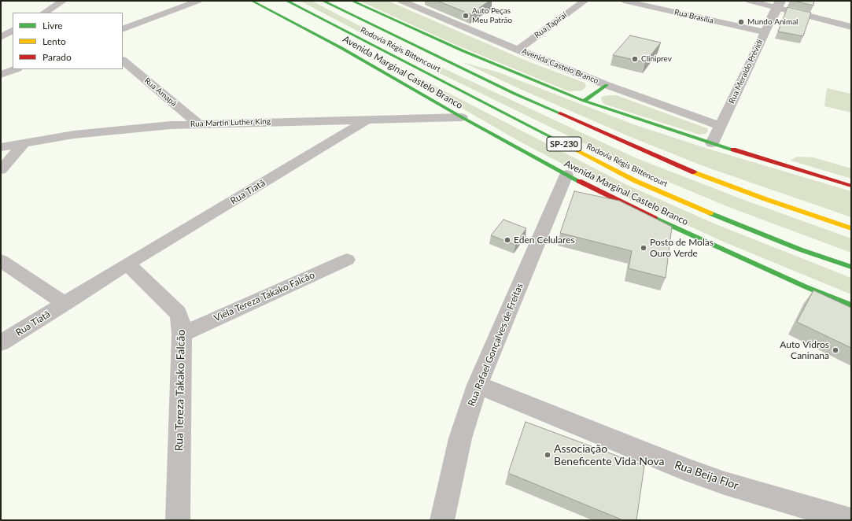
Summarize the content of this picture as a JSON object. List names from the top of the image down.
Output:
{
  "streets": {
    "main road": ["Rodovia Régis Bittencourt", "Avenida Marginal Castelo Branco", "SP-230"],
    "street": [
      "Rua Brasília",
      "Rua Tapiraí",
      "Avenida Castelo Branco",
      "Rua Meraldo Prévidi",
      "Rua Amapá",
      "Rua Martin Luther King",
      "Rua Tiatã",
      "Viela Tereza Takako Falcão",
      "Rua Rafael Gonçalves de Freitas",
      "Rua Tereza Takako Falcão",
      "Rua Beija Flor"
    ]
  },
  "crossings": [
    ["Rua Brasília", "Rua Meraldo Prévidi"],
    ["Rua Tapiraí", "Avenida Castelo Branco"],
    ["Avenida Castelo Branco", "Rua Meraldo Prévidi"],
    ["Avenida Marginal Castelo Branco", "Rua Martin Luther King"],
    ["Avenida Marginal Castelo Branco", "Rua Rafael Gonçalves de Freitas"],
    ["Rua Amapá", "Rua Martin Luther King"],
    ["Rua Martin Luther King", "Rua Tiatã"],
    ["Rua Tiatã", "Rua Tereza Takako Falcão"],
    ["Viela Tereza Takako Falcão", "Rua Tereza Takako Falcão"],
    ["Rua Rafael Gonçalves de Freitas", "Rua Beija Flor"]
  ],
  "places": [
    "Auto Peças Meu Patrão",
    "Mundo Animal",
    "Cliniprev",
    "Eden Celulares",
    "Posto de Molas Ouro Verde",
    "Auto Vidros Caninana",
    "Associação Beneficente Vida Nova"
  ],
  "legend": ["Livre", "Lento", "Parado"]
}
